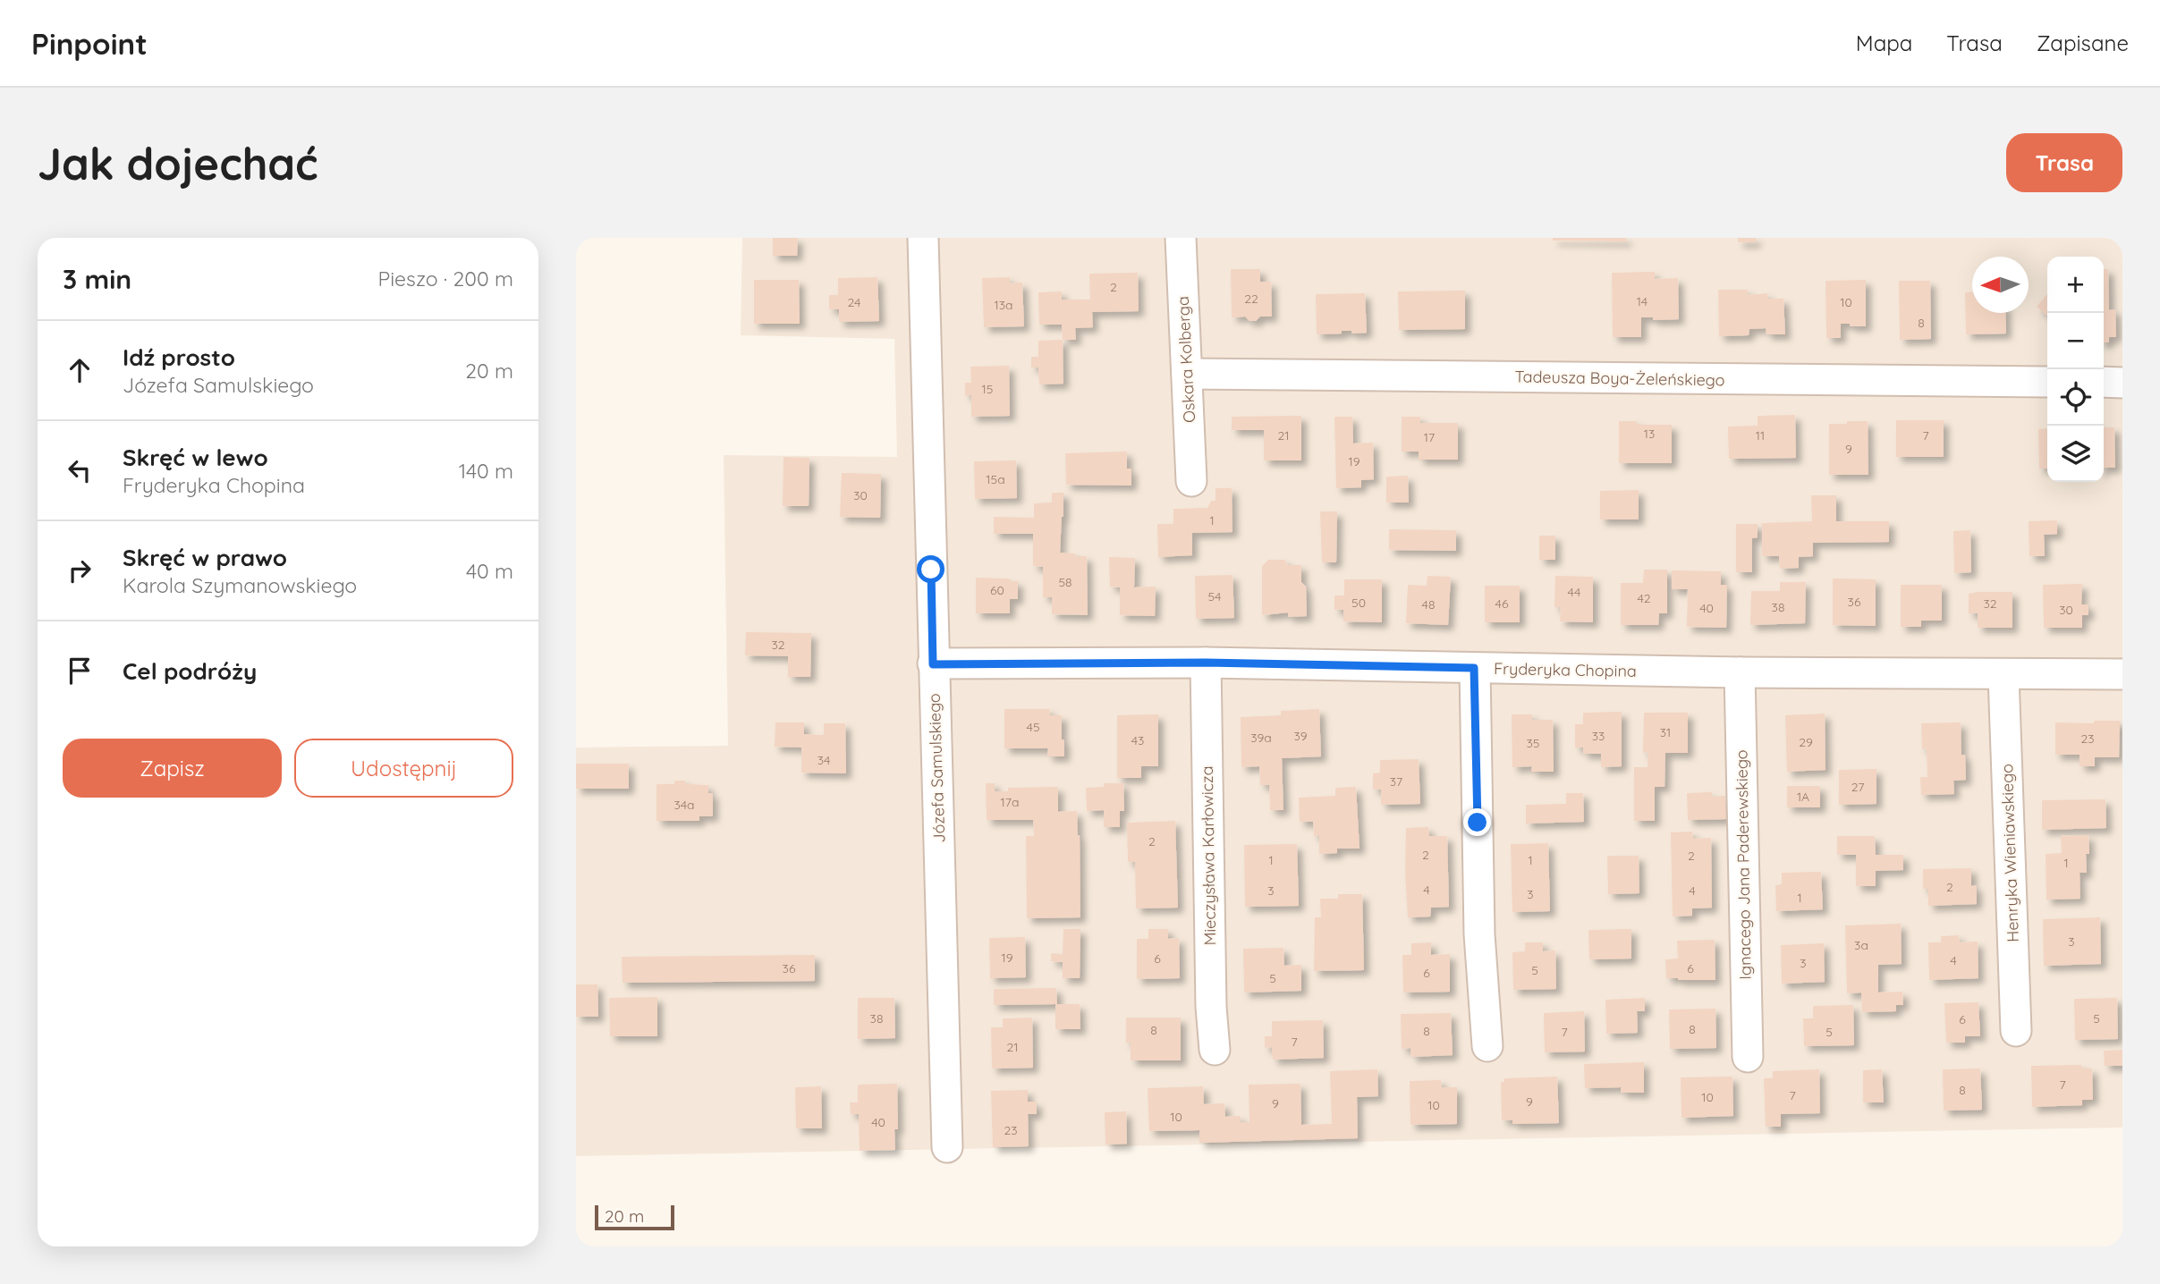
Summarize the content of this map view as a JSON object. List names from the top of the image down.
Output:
{
  "streets": {
    "street": [
      "Oskara Kolberga",
      "Tadeusza Boya-Żeleńskiego",
      "Fryderyka Chopina",
      "Józefa Samulskiego",
      "Henryka Wieniawskiego",
      "Mieczysława Karłowicza",
      "Ignacego Jana Paderewskiego"
    ]
  },
  "crossings": [
    ["Oskara Kolberga", "Tadeusza Boya-Żeleńskiego"],
    ["Fryderyka Chopina", "Józefa Samulskiego"],
    ["Fryderyka Chopina", "Henryka Wieniawskiego"],
    ["Fryderyka Chopina", "Mieczysława Karłowicza"],
    ["Fryderyka Chopina", "Ignacego Jana Paderewskiego"]
  ],
  "house_numbers": [
    "2",
    "22",
    "14",
    "24",
    "10",
    "13a",
    "8",
    "15",
    "13",
    "21",
    "11",
    "7",
    "17",
    "9",
    "19",
    "15a",
    "30",
    "1",
    "58",
    "60",
    "44",
    "54",
    "42",
    "36",
    "50",
    "46",
    "32",
    "48",
    "38",
    "40",
    "30",
    "32",
    "45",
    "31",
    "39",
    "33",
    "39a",
    "23",
    "43",
    "29",
    "35",
    "34",
    "37",
    "27",
    "1A",
    "17a",
    "34a",
    "2",
    "2",
    "2",
    "1",
    "1",
    "1",
    "2",
    "4",
    "3",
    "4",
    "3",
    "1",
    "3",
    "3a",
    "19",
    "6",
    "4",
    "3",
    "36",
    "6",
    "5",
    "6",
    "5",
    "38",
    "5",
    "6",
    "8",
    "8",
    "8",
    "7",
    "5",
    "7",
    "21",
    "7",
    "8",
    "7",
    "10",
    "9",
    "9",
    "10",
    "10",
    "40",
    "23"
  ],
  "scale_bar": "20 m",
  "north": "left",
  "page": {
    "header": "Pinpoint",
    "nav": ["Mapa", "Trasa", "Zapisane"],
    "buttons": [
      "Trasa",
      ["Zapisz", "Udostępnij"]
    ],
    "title": "Jak dojechać",
    "heading": ["3 min", "Pieszo · 200 m"],
    "map_buttons": ["+", "−"],
    "list": [
      ["Idź prosto", "Józefa Samulskiego", "20 m"],
      ["Skręć w lewo", "Fryderyka Chopina", "140 m"],
      ["Skręć w prawo", "Karola Szymanowskiego", "40 m"],
      "Cel podróży"
    ],
    "scale": "20 m"
  }
}
